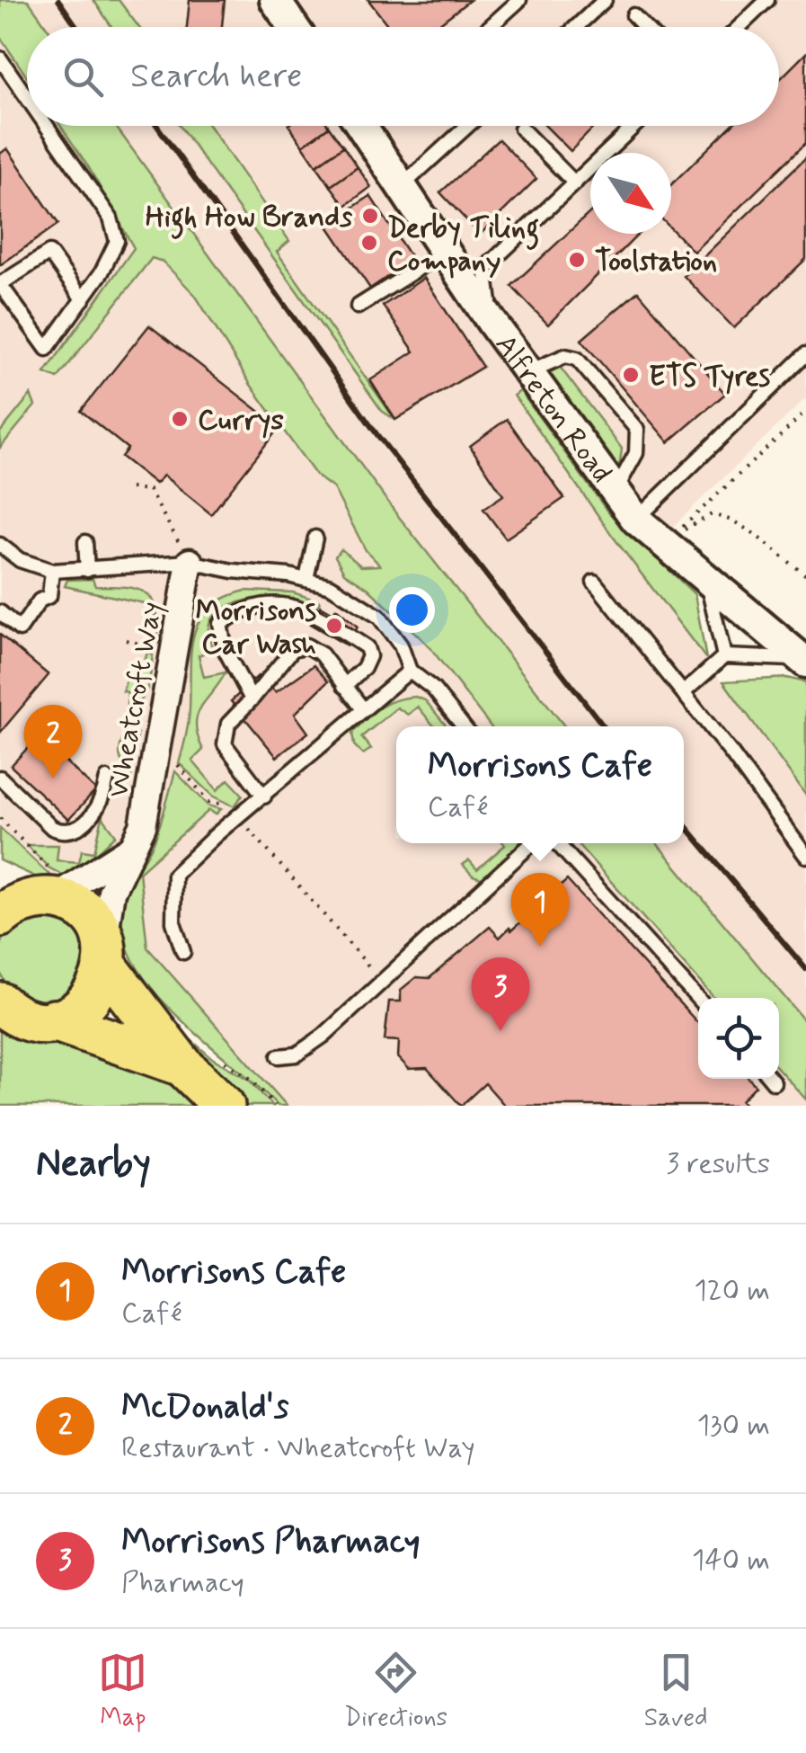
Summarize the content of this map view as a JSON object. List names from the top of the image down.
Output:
{
  "streets": {
    "street": ["Alfreton Road", "Wheatcroft Way"]
  },
  "places": [
    "High How Brands",
    "Derby Tiling Company",
    "Toolstation",
    "ETS Tyres",
    "Currys",
    "Morrisons Car Wash"
  ],
  "north": "bottom right",
  "page": {
    "search": "Search here",
    "pins": ["2", "1", "3"],
    "popup": ["Morrisons Cafe", "Café"],
    "heading": ["Nearby", "3 results"],
    "list": [
      {
        "mark": "1",
        "name": "Morrisons Cafe",
        "note": "Café",
        "value": "120 m"
      },
      {
        "mark": "2",
        "name": "McDonald's",
        "note": "Restaurant · Wheatcroft Way",
        "value": "130 m"
      },
      {
        "mark": "3",
        "name": "Morrisons Pharmacy",
        "note": "Pharmacy",
        "value": "140 m"
      }
    ],
    "nav": ["Map", "Directions", "Saved"]
  }
}
